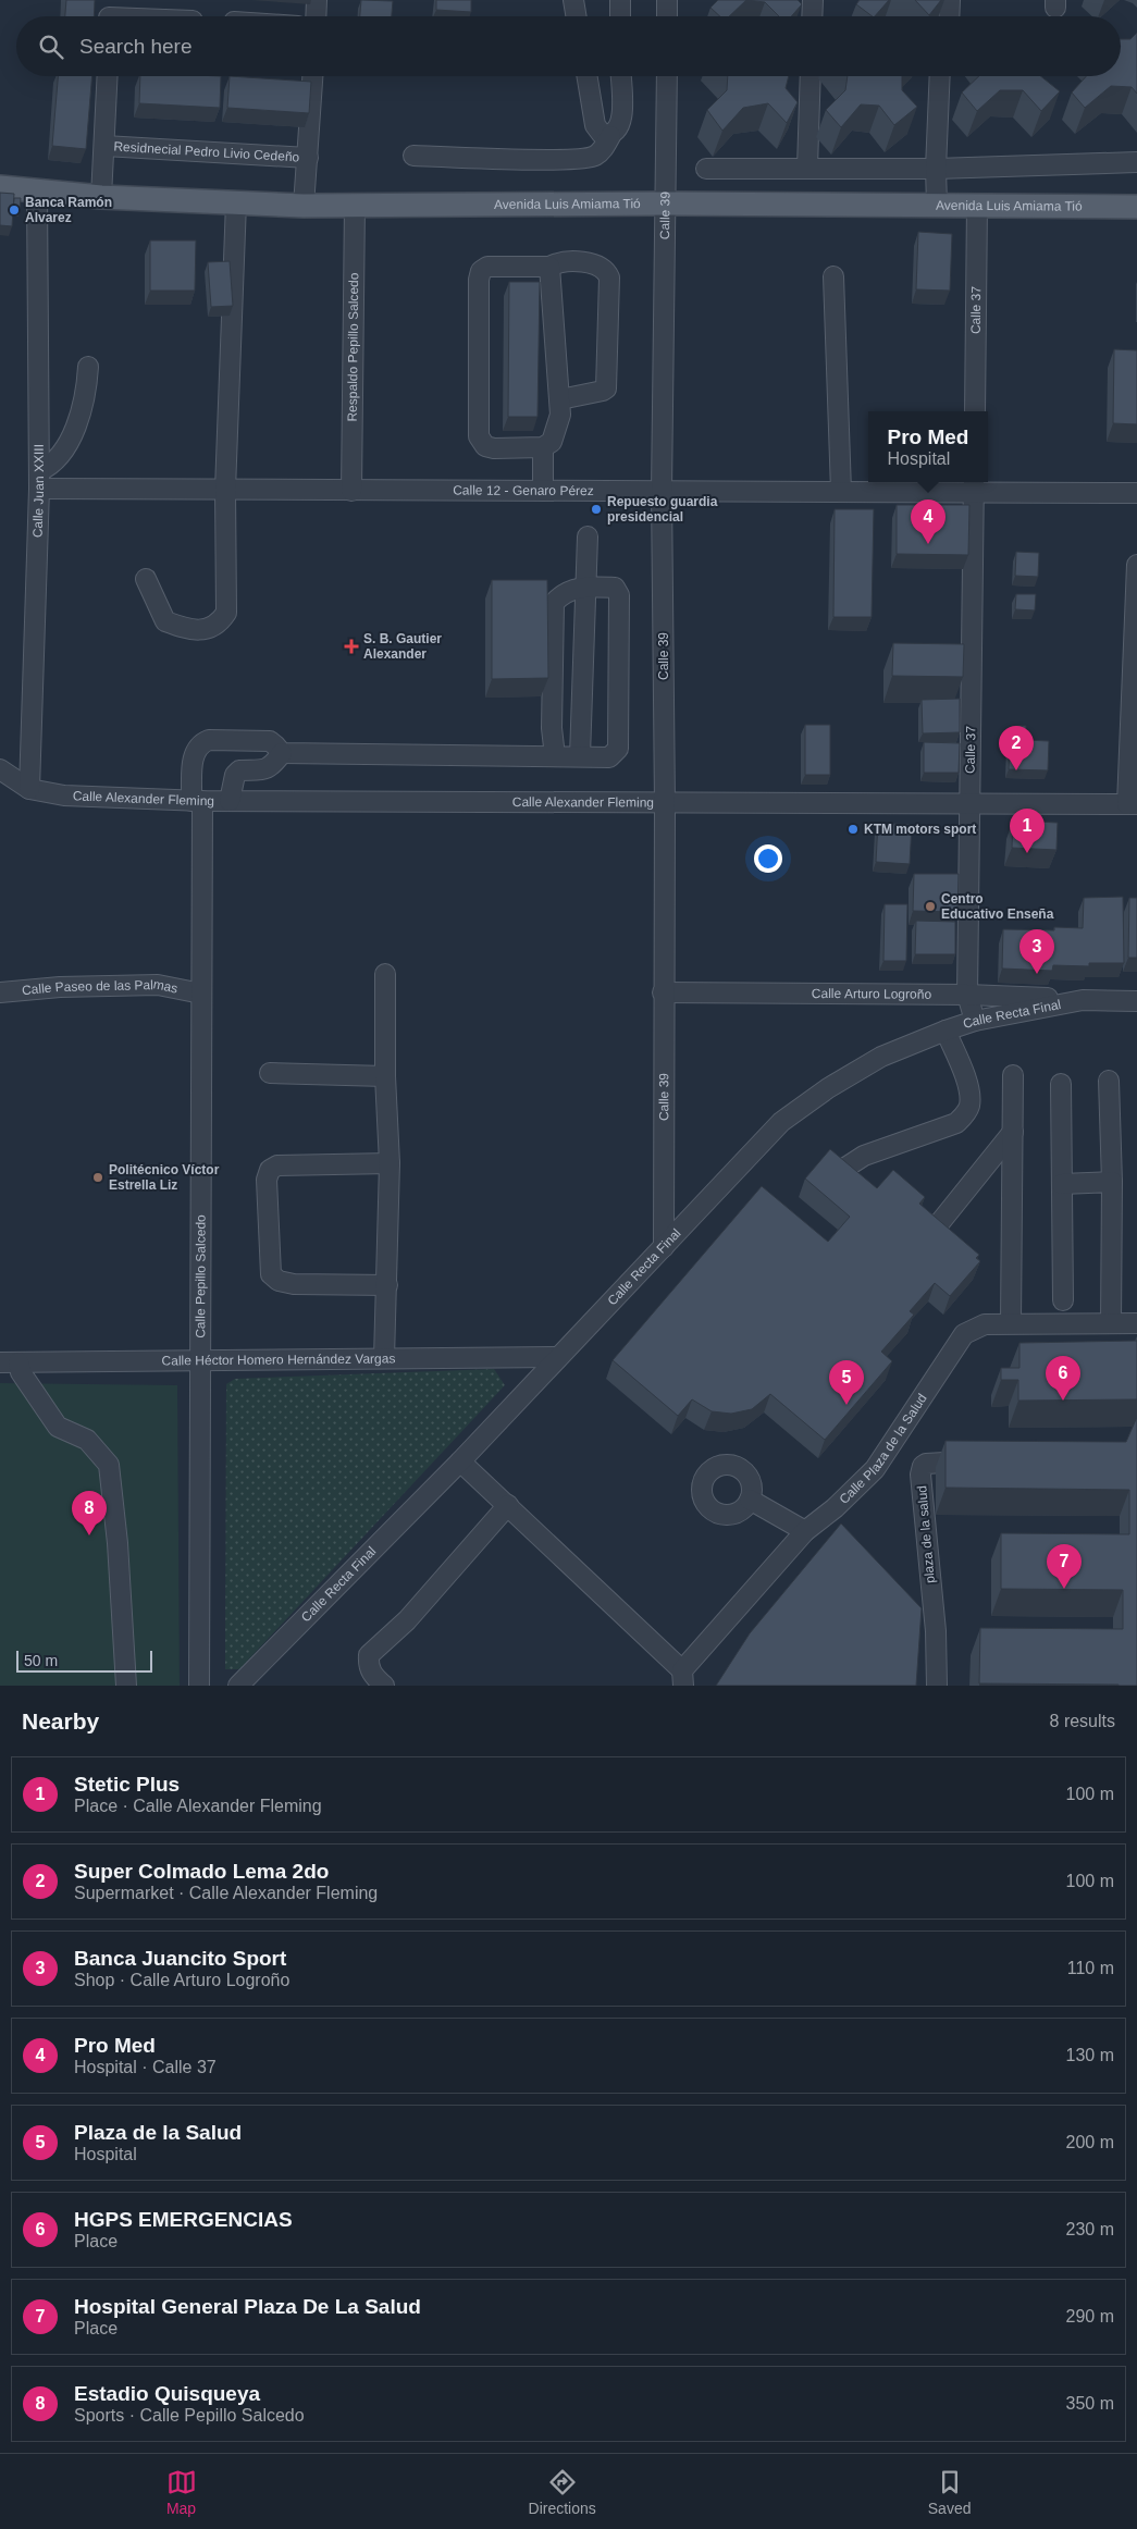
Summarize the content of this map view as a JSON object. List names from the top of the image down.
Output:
{
  "streets": {
    "main road": ["Avenida Luis Amiama Tió"],
    "street": [
      "Residnecial Pedro Livio Cedeño",
      "Calle 39",
      "Calle 37",
      "Respaldo Pepillo Salcedo",
      "Calle Juan XXIII",
      "Calle 12 - Genaro Pérez",
      "Calle Alexander Fleming",
      "Calle Paseo de las Palmas",
      "Calle Arturo Logroño",
      "Calle Recta Final",
      "Calle Pepillo Salcedo",
      "Calle Héctor Homero Hernández Vargas",
      "Calle Plaza de la Salud",
      "plaza de la salud"
    ]
  },
  "crossings": [
    ["Residnecial Pedro Livio Cedeño", "Avenida Luis Amiama Tió"],
    ["Avenida Luis Amiama Tió", "Calle 39"],
    ["Avenida Luis Amiama Tió", "Calle 37"],
    ["Avenida Luis Amiama Tió", "Respaldo Pepillo Salcedo"],
    ["Avenida Luis Amiama Tió", "Calle Juan XXIII"],
    ["Calle 39", "Calle 12 - Genaro Pérez"],
    ["Calle 39", "Calle Alexander Fleming"],
    ["Calle 39", "Calle Arturo Logroño"],
    ["Calle 39", "Calle Recta Final"],
    ["Calle 37", "Calle 12 - Genaro Pérez"],
    ["Calle 37", "Calle Alexander Fleming"],
    ["Calle 37", "Calle Arturo Logroño"],
    ["Calle 37", "Calle Recta Final"],
    ["Respaldo Pepillo Salcedo", "Calle 12 - Genaro Pérez"],
    ["Calle Juan XXIII", "Calle 12 - Genaro Pérez"],
    ["Calle Juan XXIII", "Calle Alexander Fleming"],
    ["Calle Alexander Fleming", "Calle Pepillo Salcedo"],
    ["Calle Paseo de las Palmas", "Calle Pepillo Salcedo"],
    ["Calle Arturo Logroño", "Calle Recta Final"],
    ["Calle Recta Final", "Calle Héctor Homero Hernández Vargas"],
    ["Calle Pepillo Salcedo", "Calle Héctor Homero Hernández Vargas"]
  ],
  "places": {
    "other": [
      "Banca Ramón Alvarez",
      "Repuesto guardia presidencial",
      "KTM motors sport",
      "Centro Educativo Enseña",
      "Politécnico Víctor Estrella Liz"
    ],
    "health": ["S. B. Gautier Alexander"]
  },
  "scale_bar": "50 m",
  "page": {
    "search": "Search here",
    "popup": ["Pro Med", "Hospital"],
    "pins": [
      "4",
      "2",
      "1",
      "3",
      "6",
      "5",
      "8",
      "7"
    ],
    "scale": "50 m",
    "heading": ["Nearby", "8 results"],
    "list": [
      {
        "mark": "1",
        "name": "Stetic Plus",
        "note": "Place · Calle Alexander Fleming",
        "value": "100 m"
      },
      {
        "mark": "2",
        "name": "Super Colmado Lema 2do",
        "note": "Supermarket · Calle Alexander Fleming",
        "value": "100 m"
      },
      {
        "mark": "3",
        "name": "Banca Juancito Sport",
        "note": "Shop · Calle Arturo Logroño",
        "value": "110 m"
      },
      {
        "mark": "4",
        "name": "Pro Med",
        "note": "Hospital · Calle 37",
        "value": "130 m"
      },
      {
        "mark": "5",
        "name": "Plaza de la Salud",
        "note": "Hospital",
        "value": "200 m"
      },
      {
        "mark": "6",
        "name": "HGPS EMERGENCIAS",
        "note": "Place",
        "value": "230 m"
      },
      {
        "mark": "7",
        "name": "Hospital General Plaza De La Salud",
        "note": "Place",
        "value": "290 m"
      },
      {
        "mark": "8",
        "name": "Estadio Quisqueya",
        "note": "Sports · Calle Pepillo Salcedo",
        "value": "350 m"
      }
    ],
    "nav": ["Map", "Directions", "Saved"]
  }
}
